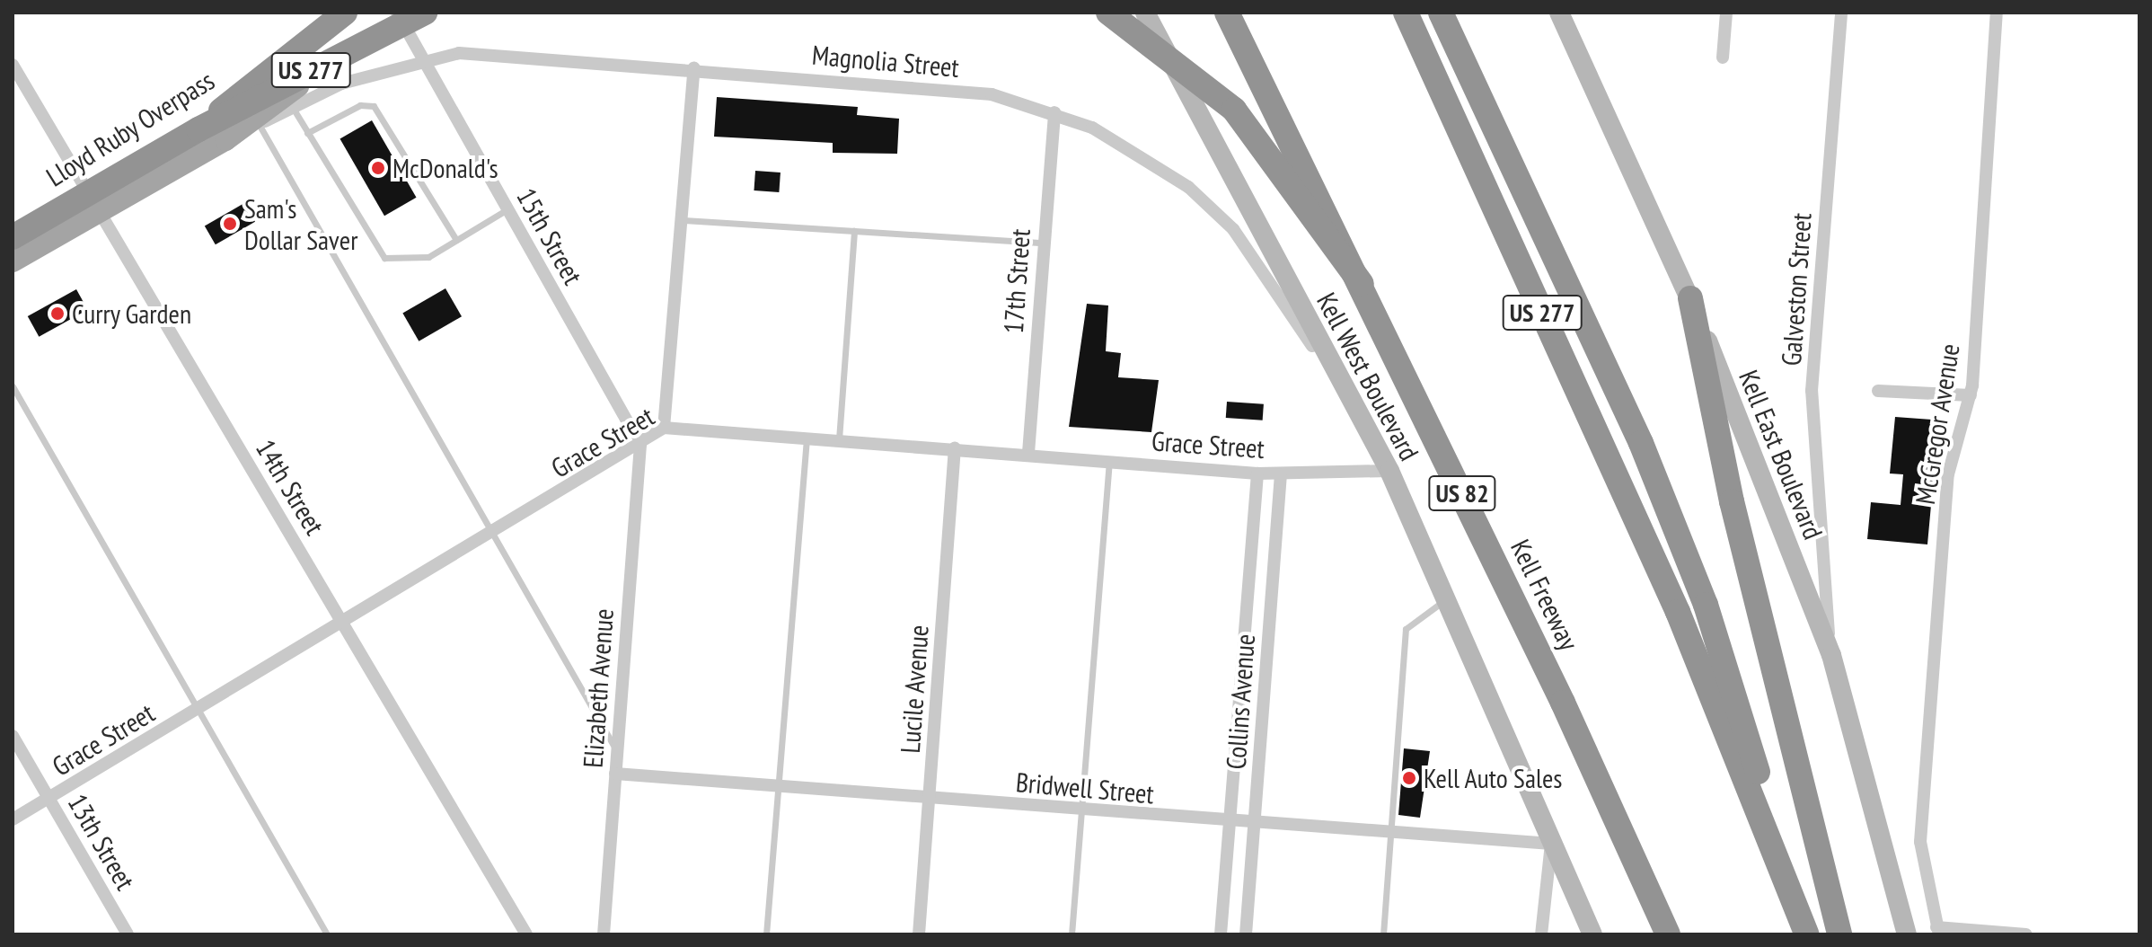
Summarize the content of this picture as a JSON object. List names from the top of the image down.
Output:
{
  "streets": {
    "highway": [
      "US 277",
      "Lloyd Ruby Overpass",
      "US 82",
      "Kell Freeway"
    ],
    "main road": ["Kell West Boulevard", "Kell East Boulevard"],
    "street": [
      "Magnolia Street",
      "15th Street",
      "17th Street",
      "Galveston Street",
      "McGregor Avenue",
      "Grace Street",
      "14th Street",
      "Elizabeth Avenue",
      "Lucile Avenue",
      "Collins Avenue",
      "Bridwell Street",
      "13th Street"
    ]
  },
  "crossings": [
    ["Magnolia Street", "15th Street"],
    ["Magnolia Street", "17th Street"],
    ["Magnolia Street", "Kell West Boulevard"],
    ["Magnolia Street", "Grace Street"],
    ["US 277", "Lloyd Ruby Overpass"],
    ["15th Street", "Grace Street"],
    ["15th Street", "Elizabeth Avenue"],
    ["17th Street", "Grace Street"],
    ["Galveston Street", "Kell East Boulevard"],
    ["Kell West Boulevard", "Grace Street"],
    ["Kell West Boulevard", "Bridwell Street"],
    ["Grace Street", "14th Street"],
    ["Grace Street", "Elizabeth Avenue"],
    ["Grace Street", "Lucile Avenue"],
    ["Grace Street", "Collins Avenue"],
    ["Grace Street", "13th Street"],
    ["US 82", "Kell Freeway"],
    ["Elizabeth Avenue", "Bridwell Street"],
    ["Lucile Avenue", "Bridwell Street"],
    ["Collins Avenue", "Bridwell Street"]
  ],
  "places": [
    "McDonald's",
    "Sam's Dollar Saver",
    "Curry Garden",
    "Kell Auto Sales"
  ]
}
